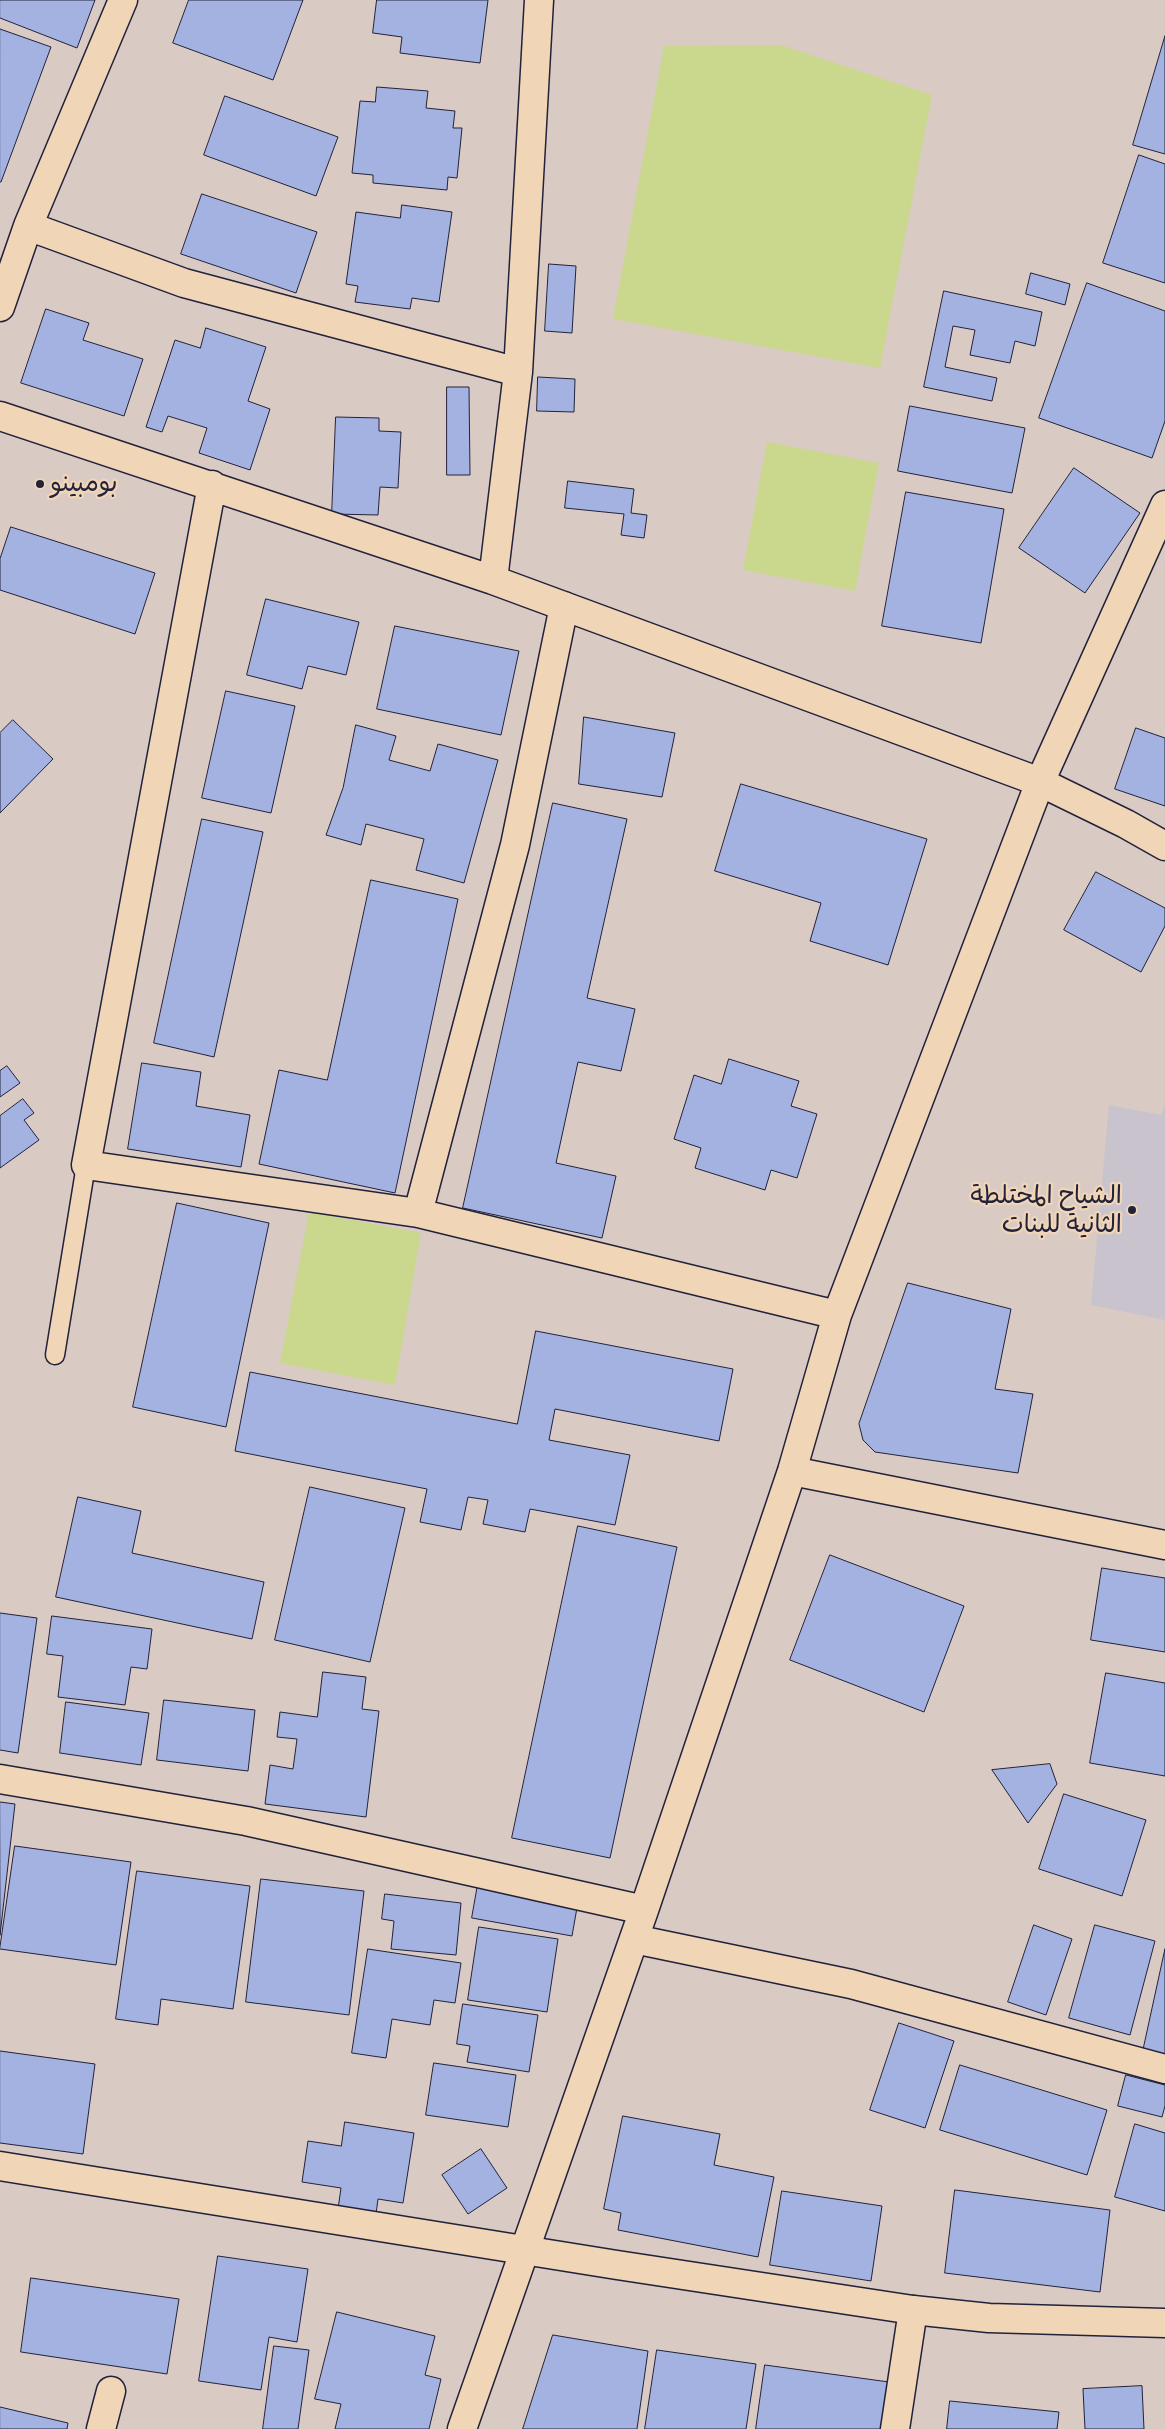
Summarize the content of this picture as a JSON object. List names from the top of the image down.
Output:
{
  "places": ["بومبينو", "الشياح المختلطة الثانية للبنات"]
}
